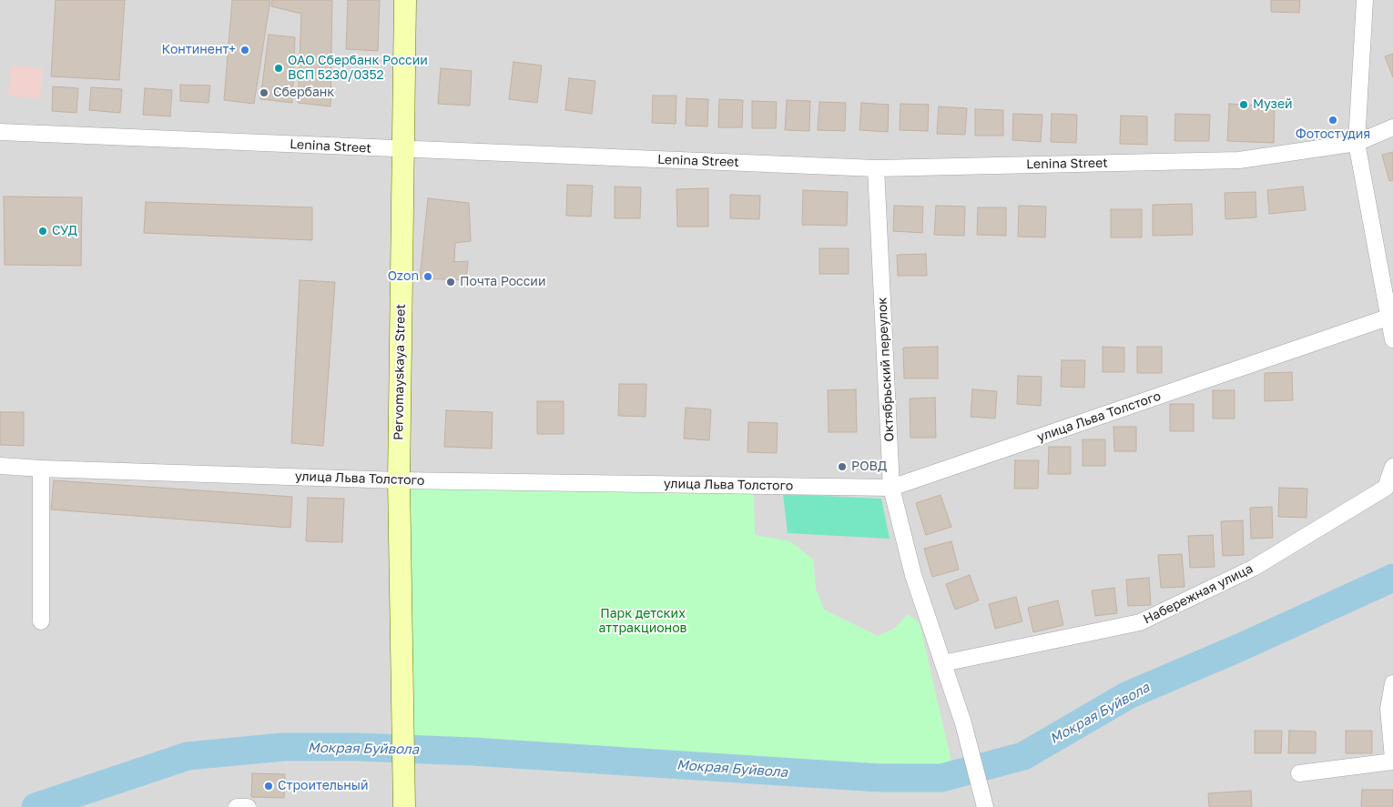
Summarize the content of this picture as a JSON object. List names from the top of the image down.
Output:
{
  "streets": {
    "main road": ["Pervomayskaya Street"],
    "street": [
      "Lenina Street",
      "Октябрьский переулок",
      "улица Льва Толстого",
      "Набережная улица"
    ]
  },
  "crossings": [
    ["Lenina Street", "Октябрьский переулок"],
    ["Lenina Street", "Pervomayskaya Street"],
    ["Октябрьский переулок", "улица Льва Толстого"],
    ["Октябрьский переулок", "Набережная улица"],
    ["Pervomayskaya Street", "улица Льва Толстого"]
  ],
  "water": ["Мокрая Буйвола"],
  "parks": ["Парк детских аттракционов"],
  "places": [
    "Континент+",
    "ОАО Сбербанк России ВСП 5230/0352",
    "Сбербанк",
    "Музей",
    "Фотостудия",
    "СУД",
    "Ozon",
    "Почта России",
    "РОВД",
    "Строительный"
  ]
}
